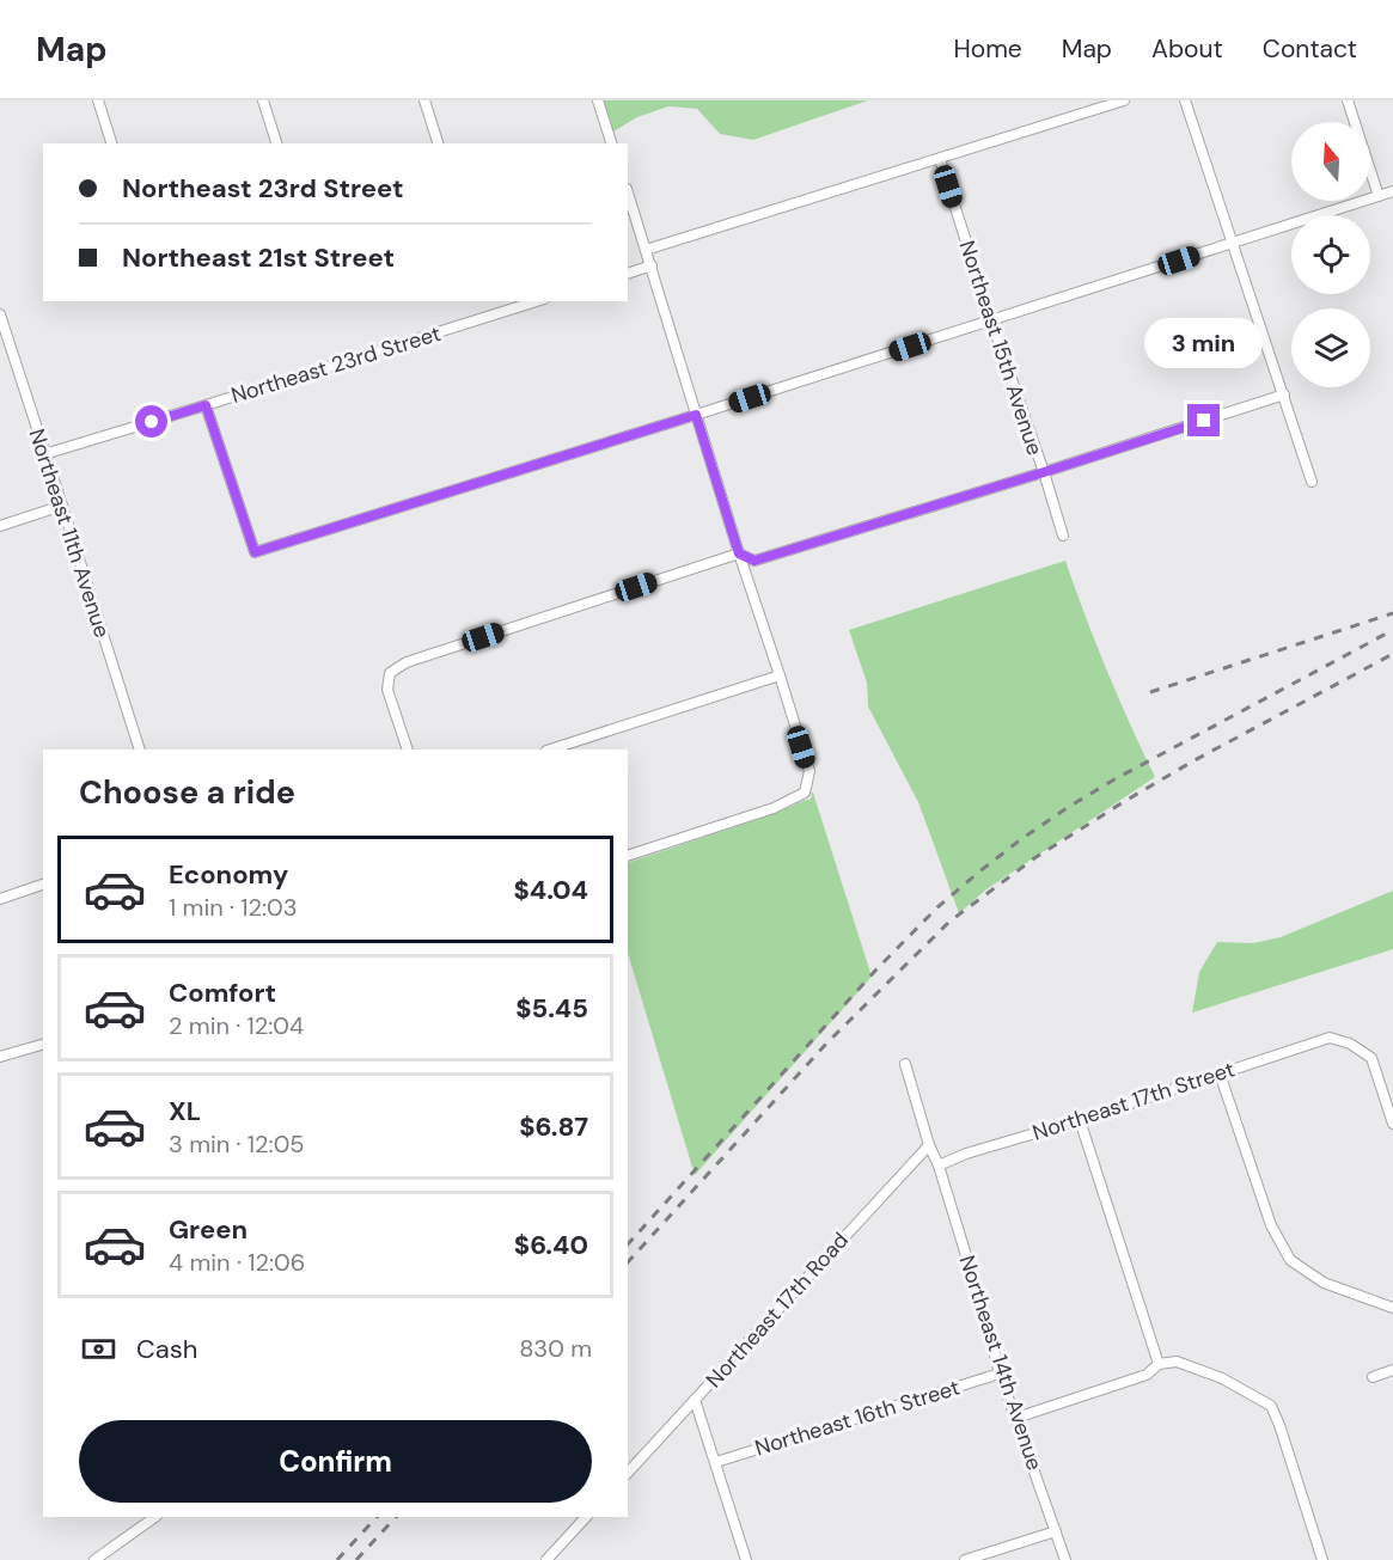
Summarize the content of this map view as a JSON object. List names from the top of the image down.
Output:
{
  "streets": {
    "street": [
      "Northeast 15th Avenue",
      "Northeast 23rd Street",
      "Northeast 11th Avenue",
      "Northeast 17th Street",
      "Northeast 17th Road",
      "Northeast 14th Avenue",
      "Northeast 16th Street"
    ]
  },
  "crossings": [
    ["Northeast 23rd Street", "Northeast 11th Avenue"],
    ["Northeast 17th Street", "Northeast 14th Avenue"],
    ["Northeast 14th Avenue", "Northeast 16th Street"]
  ],
  "north": "top",
  "page": {
    "header": "Map",
    "nav": [
      "Home",
      "Map",
      "About",
      "Contact"
    ],
    "banner": ["Northeast 23rd Street", "Northeast 21st Street"],
    "bubble": "3 min",
    "heading": "Choose a ride",
    "list": [
      {
        "name": "Economy",
        "note": "1 min · 12:03",
        "value": "$4.04"
      },
      {
        "name": "Comfort",
        "note": "2 min · 12:04",
        "value": "$5.45"
      },
      {
        "name": "XL",
        "note": "3 min · 12:05",
        "value": "$6.87"
      },
      {
        "name": "Green",
        "note": "4 min · 12:06",
        "value": "$6.40"
      }
    ],
    "pay": ["Cash", "830 m"],
    "buttons": "Confirm"
  }
}
